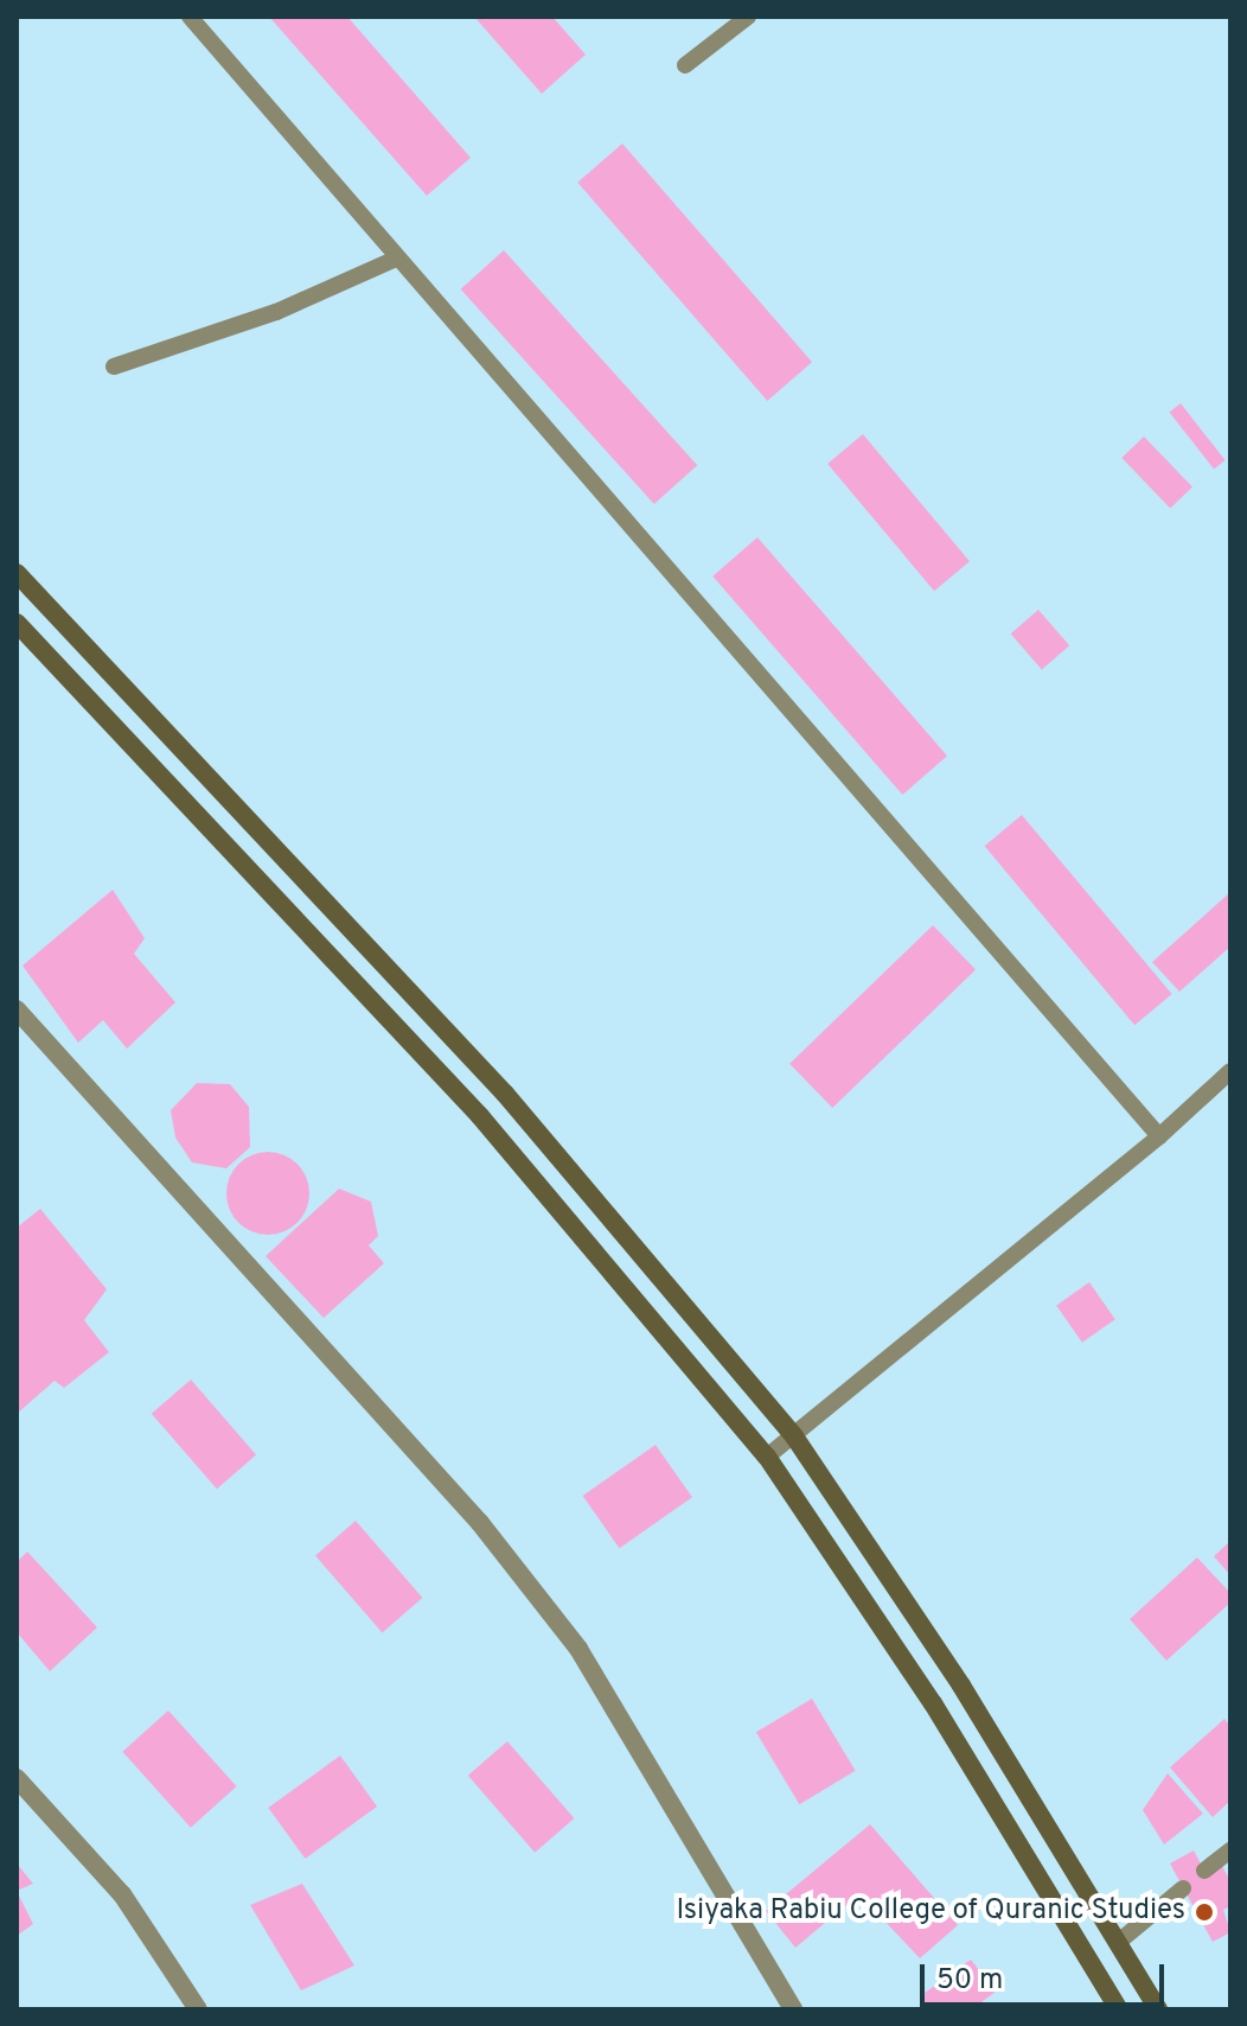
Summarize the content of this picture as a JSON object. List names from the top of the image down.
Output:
{
  "places": ["Isiyaka Rabiu College of Quranic Studies"],
  "scale_bar": "50 m"
}
